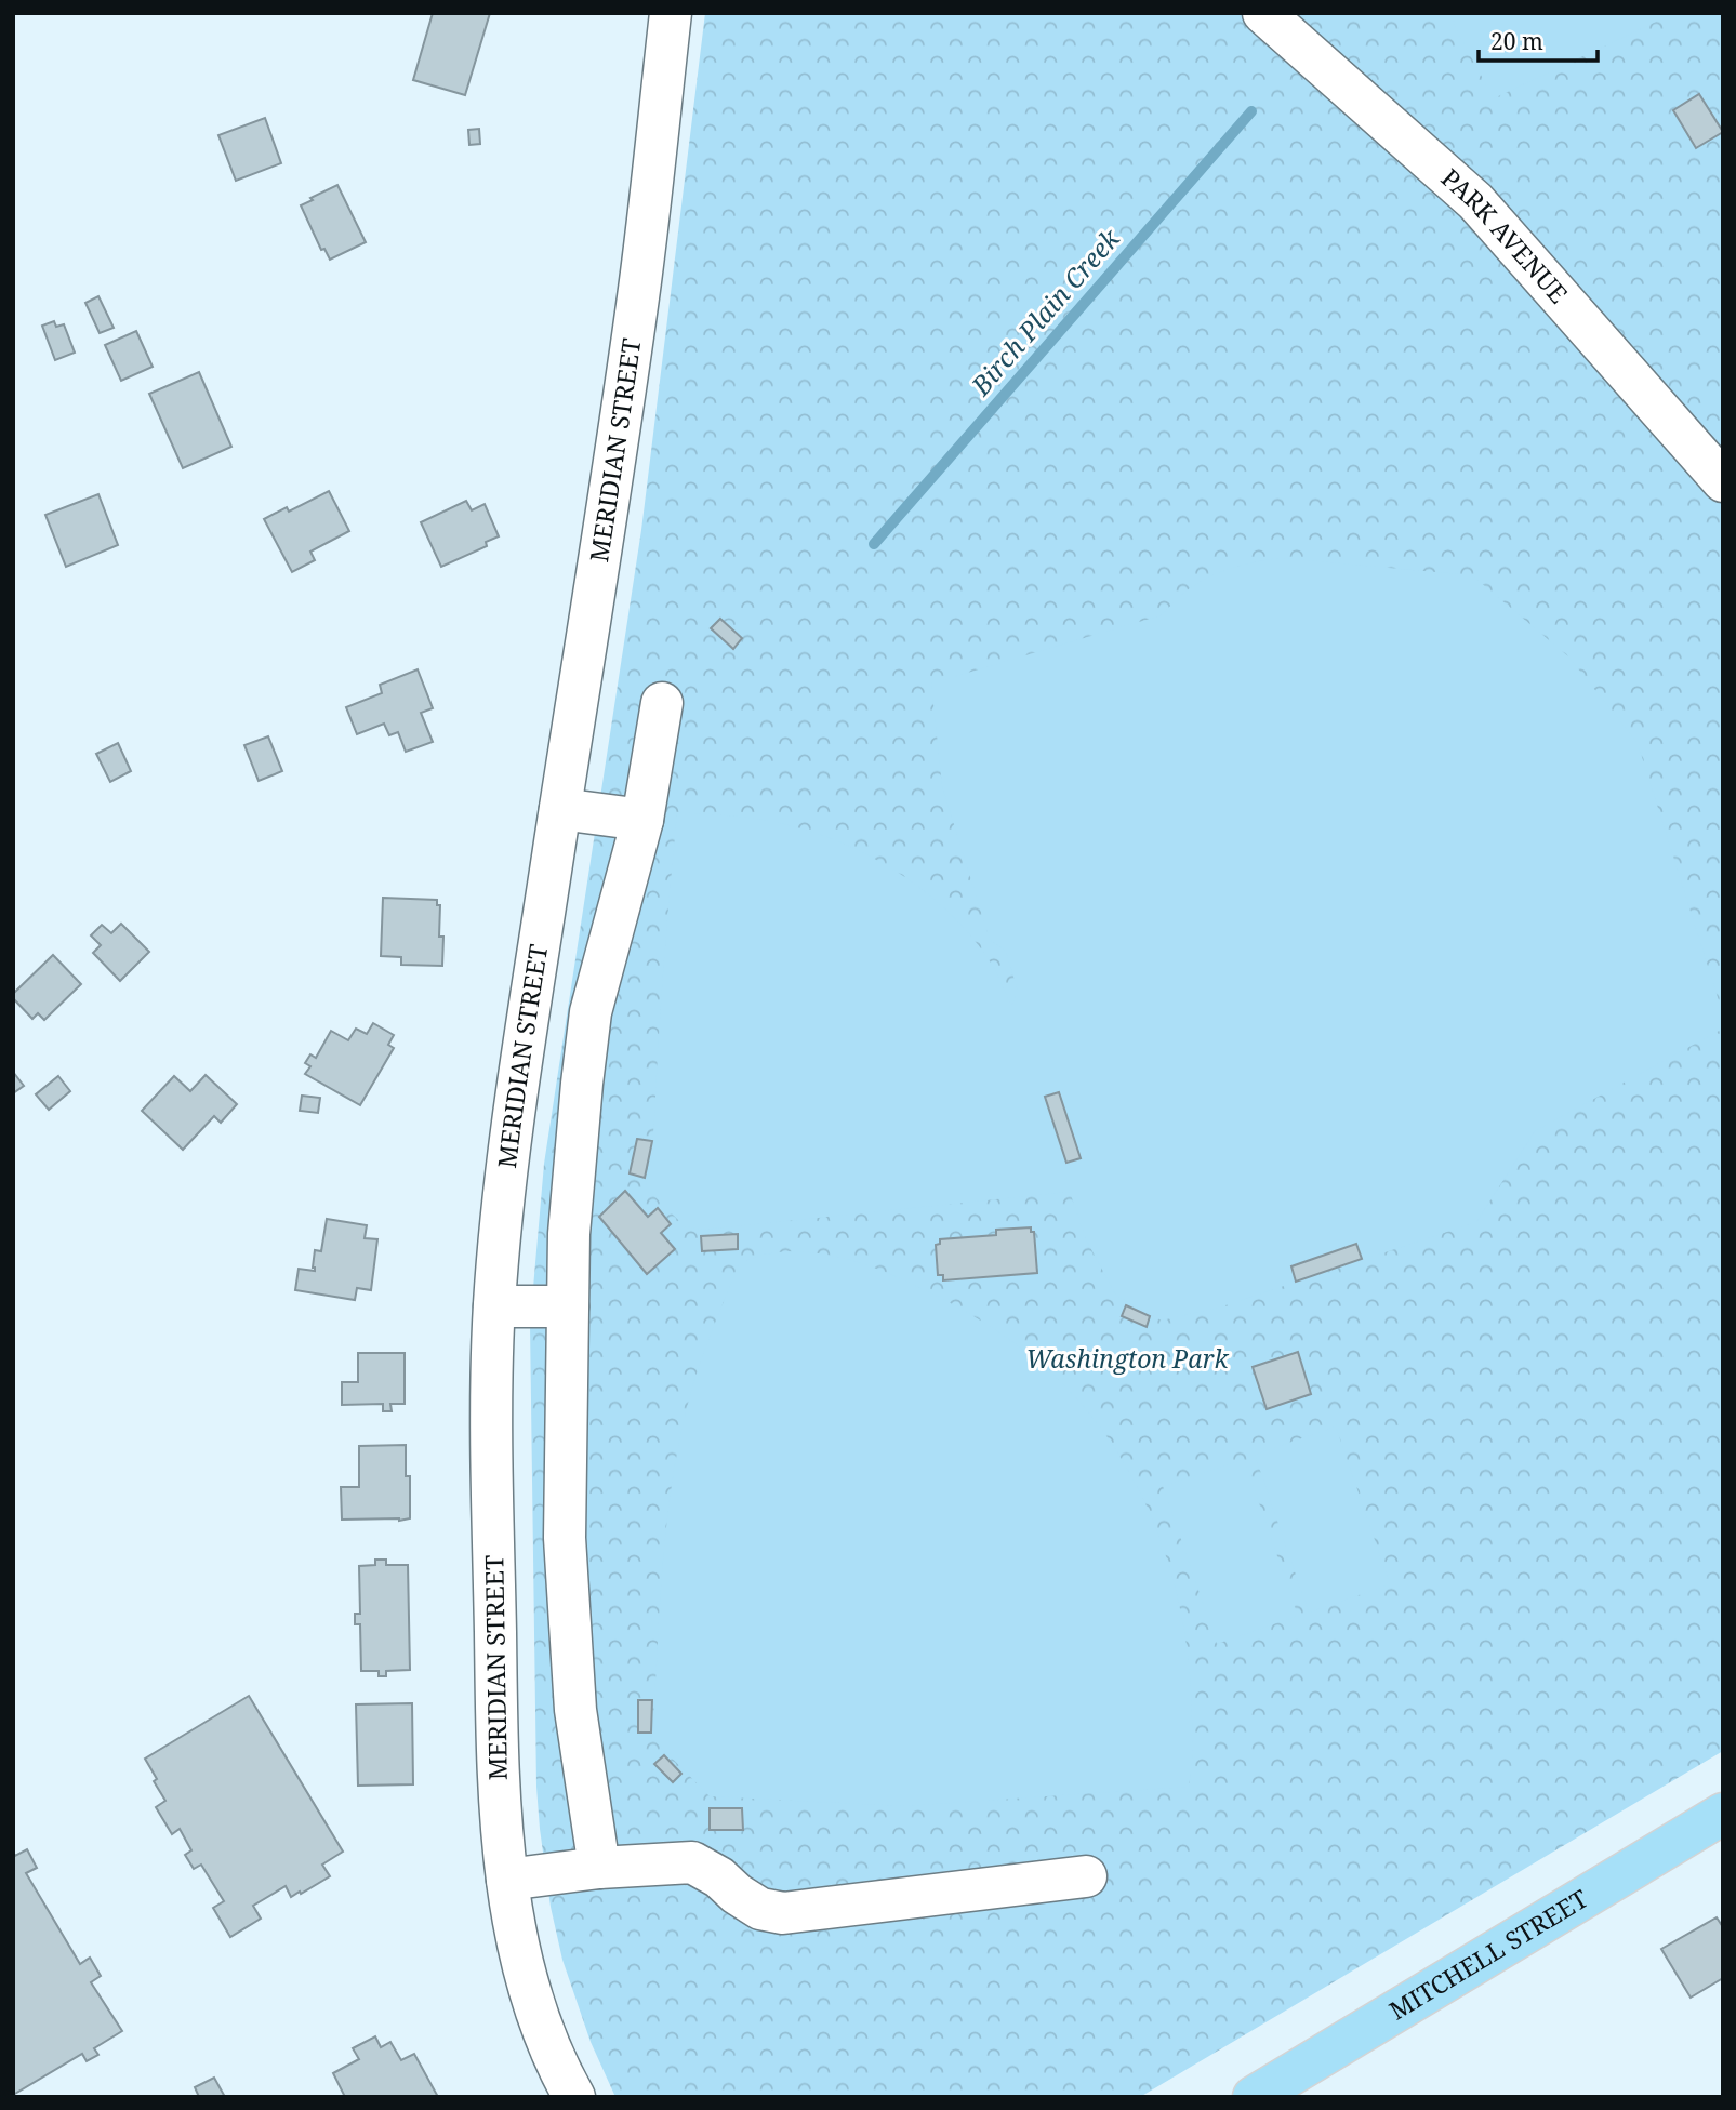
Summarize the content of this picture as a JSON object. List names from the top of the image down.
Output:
{
  "streets": {
    "main road": ["MITCHELL STREET"],
    "street": ["PARK AVENUE", "MERIDIAN STREET"]
  },
  "water": ["Birch Plain Creek"],
  "parks": ["Washington Park"],
  "scale_bar": "20 m"
}
